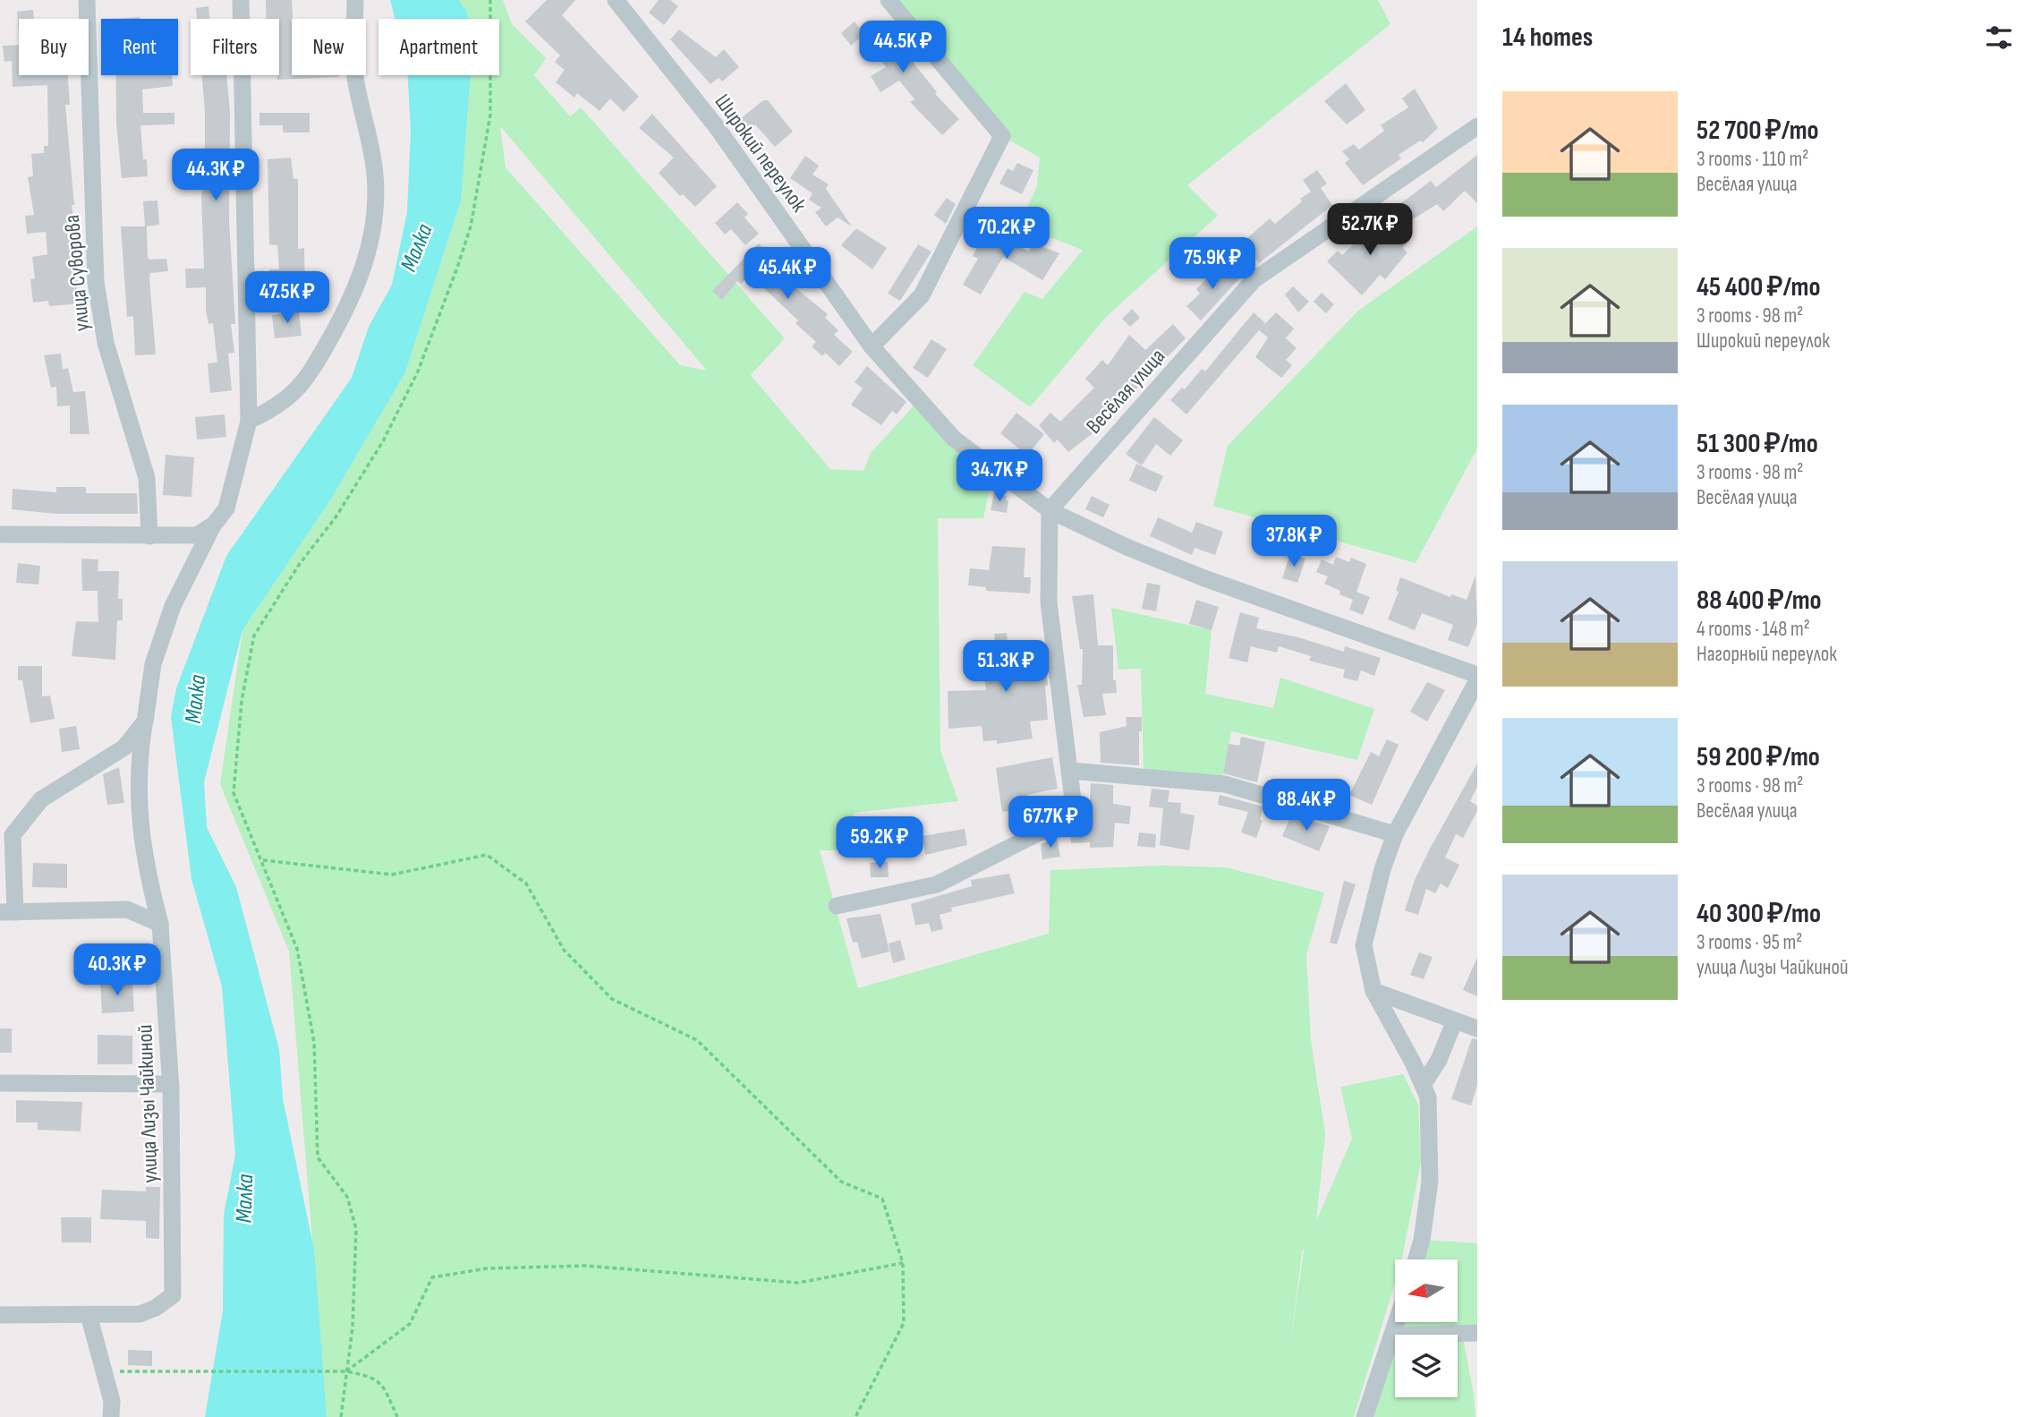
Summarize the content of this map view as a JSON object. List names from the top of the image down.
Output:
{
  "streets": {
    "street": [
      "Широкий переулок",
      "улица Суворова",
      "Весёлая улица",
      "улица Лизы Чайкиной"
    ]
  },
  "crossings": [
    ["Широкий переулок", "Весёлая улица"]
  ],
  "water": ["Малка"],
  "north": "left",
  "page": {
    "heading": "14 homes",
    "chip": [
      "Buy",
      "Rent",
      "Filters",
      "New",
      "Apartment"
    ],
    "price": [
      "44.5K ₽",
      "44.3K ₽",
      "52.7K ₽",
      "70.2K ₽",
      "75.9K ₽",
      "45.4K ₽",
      "47.5K ₽",
      "34.7K ₽",
      "37.8K ₽",
      "51.3K ₽",
      "88.4K ₽",
      "67.7K ₽",
      "59.2K ₽",
      "40.3K ₽"
    ],
    "list": [
      {
        "name": "52 700 ₽/mo",
        "note": "3 rooms · 110 m² · Весёлая улица"
      },
      {
        "name": "45 400 ₽/mo",
        "note": "3 rooms · 98 m² · Широкий переулок"
      },
      {
        "name": "51 300 ₽/mo",
        "note": "3 rooms · 98 m² · Весёлая улица"
      },
      {
        "name": "88 400 ₽/mo",
        "note": "4 rooms · 148 m² · Нагорный переулок"
      },
      {
        "name": "59 200 ₽/mo",
        "note": "3 rooms · 98 m² · Весёлая улица"
      },
      {
        "name": "40 300 ₽/mo",
        "note": "3 rooms · 95 m² · улица Лизы Чайкиной"
      }
    ]
  }
}
